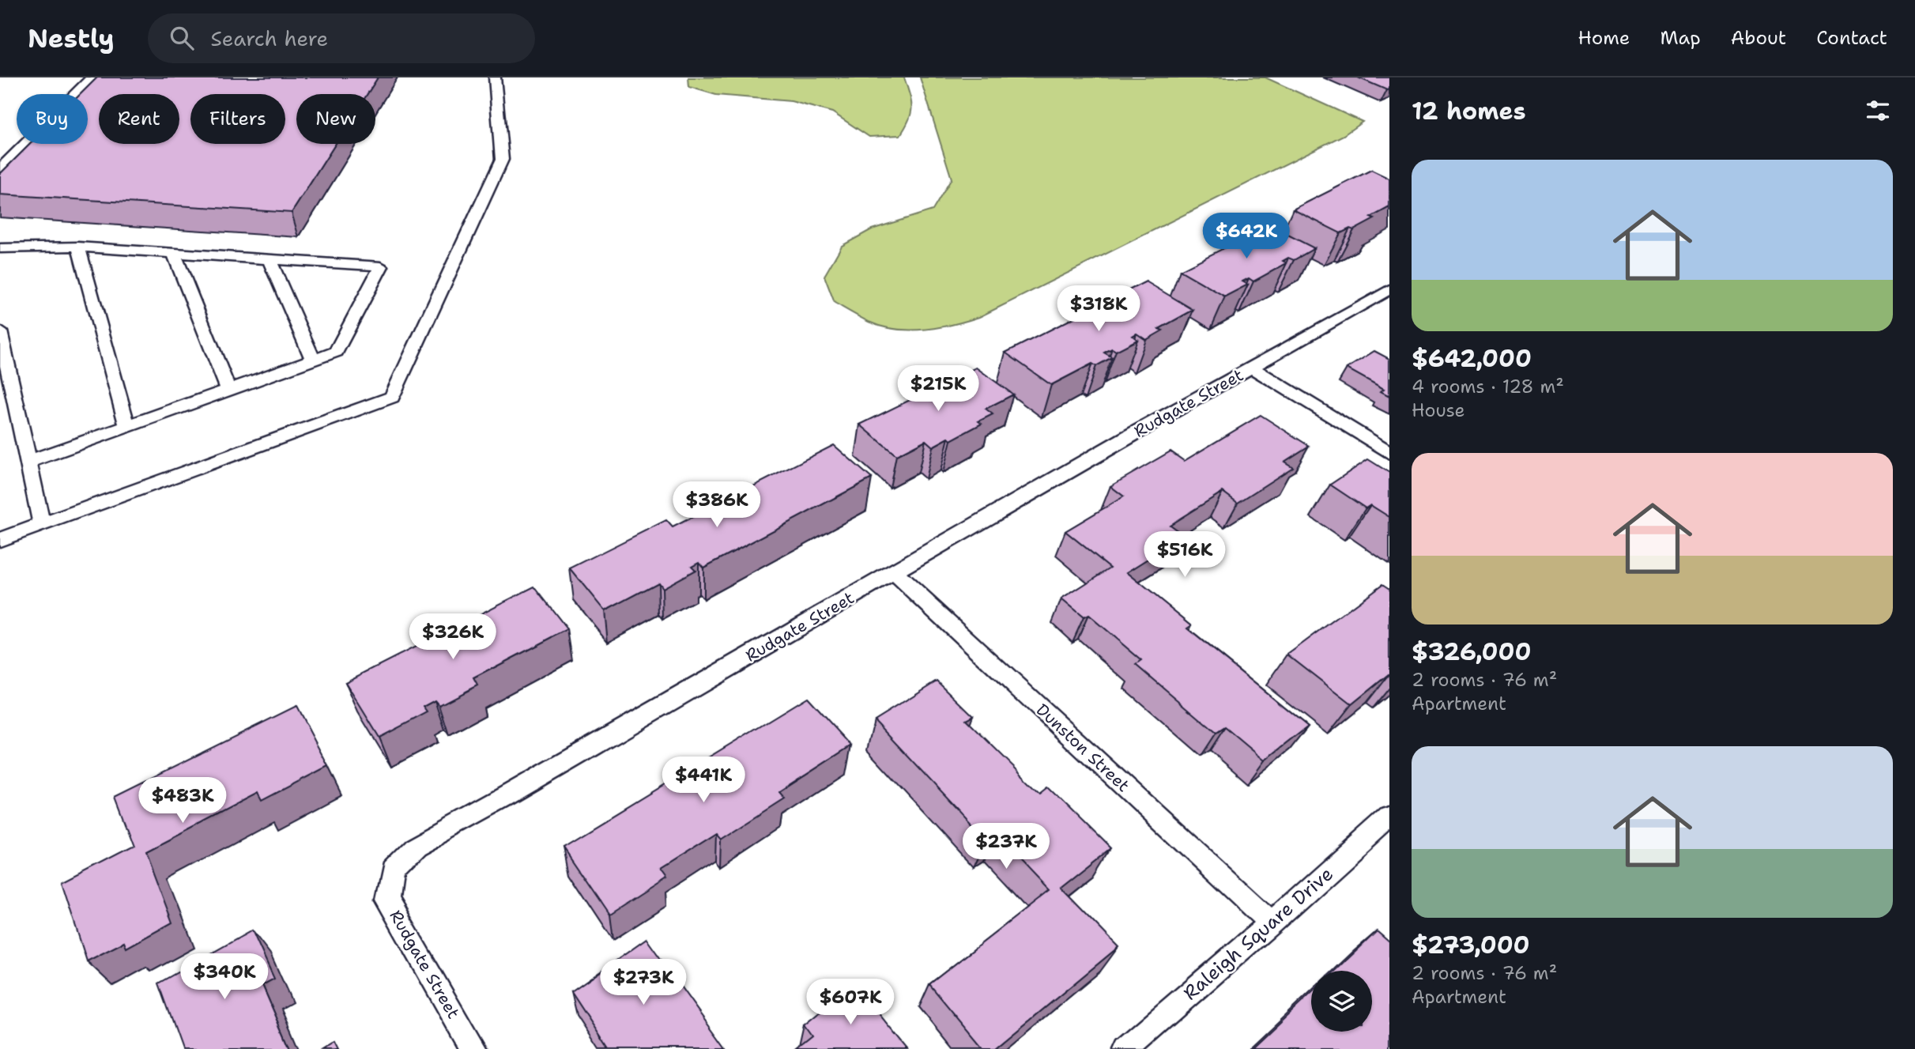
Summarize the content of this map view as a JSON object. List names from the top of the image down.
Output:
{
  "streets": {
    "lane": ["Rudgate Street", "Dunston Street", "Raleigh Square Drive"]
  },
  "crossings": [
    ["Rudgate Street", "Dunston Street"],
    ["Dunston Street", "Raleigh Square Drive"]
  ],
  "page": {
    "header": "Nestly",
    "search": "Search here",
    "nav": [
      "Home",
      "Map",
      "About",
      "Contact"
    ],
    "heading": "12 homes",
    "chip": [
      "Buy",
      "Rent",
      "Filters",
      "New"
    ],
    "list": [
      {
        "name": "$642,000",
        "note": "4 rooms · 128 m² · House"
      },
      {
        "name": "$326,000",
        "note": "2 rooms · 76 m² · Apartment"
      },
      {
        "name": "$273,000",
        "note": "2 rooms · 76 m² · Apartment"
      }
    ],
    "price": [
      "$642K",
      "$318K",
      "$215K",
      "$386K",
      "$516K",
      "$326K",
      "$441K",
      "$483K",
      "$237K",
      "$340K",
      "$273K",
      "$607K"
    ]
  }
}
